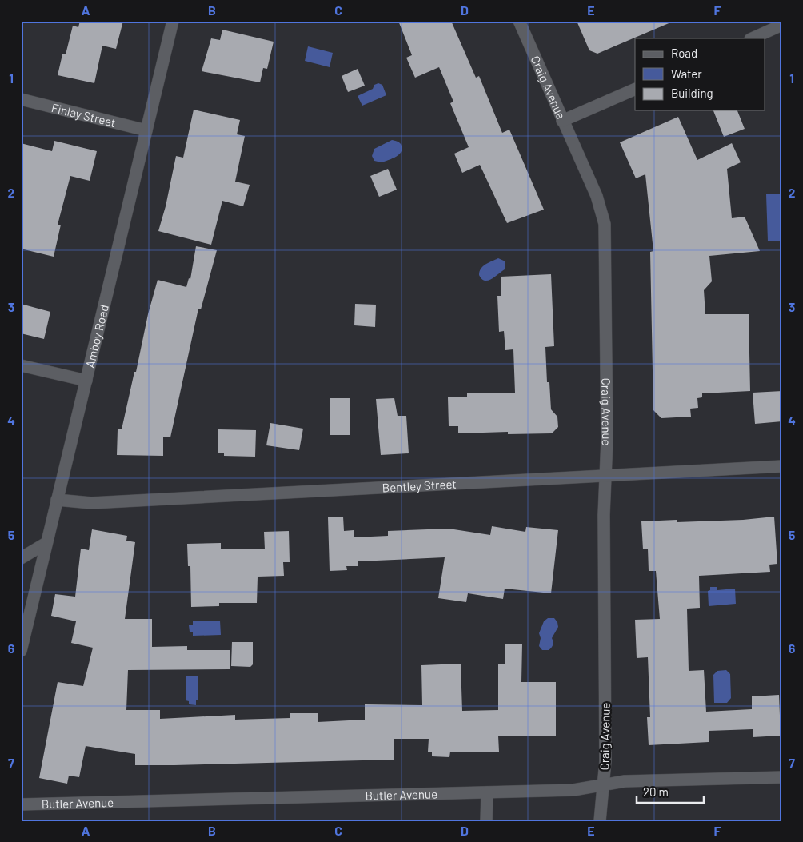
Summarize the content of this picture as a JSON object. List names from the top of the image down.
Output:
{
  "streets": {
    "street": [
      "Craig Avenue",
      "Finlay Street",
      "Amboy Road",
      "Bentley Street",
      "Butler Avenue"
    ]
  },
  "crossings": [
    ["Craig Avenue", "Bentley Street"],
    ["Craig Avenue", "Butler Avenue"],
    ["Finlay Street", "Amboy Road"],
    ["Amboy Road", "Bentley Street"]
  ],
  "legend": ["Road", "Water", "Building"],
  "scale_bar": "20 m",
  "grid": {
    "columns": [
      "A",
      "B",
      "C",
      "D",
      "E",
      "F"
    ],
    "rows": [
      "1",
      "2",
      "3",
      "4",
      "5",
      "6",
      "7"
    ]
  }
}
